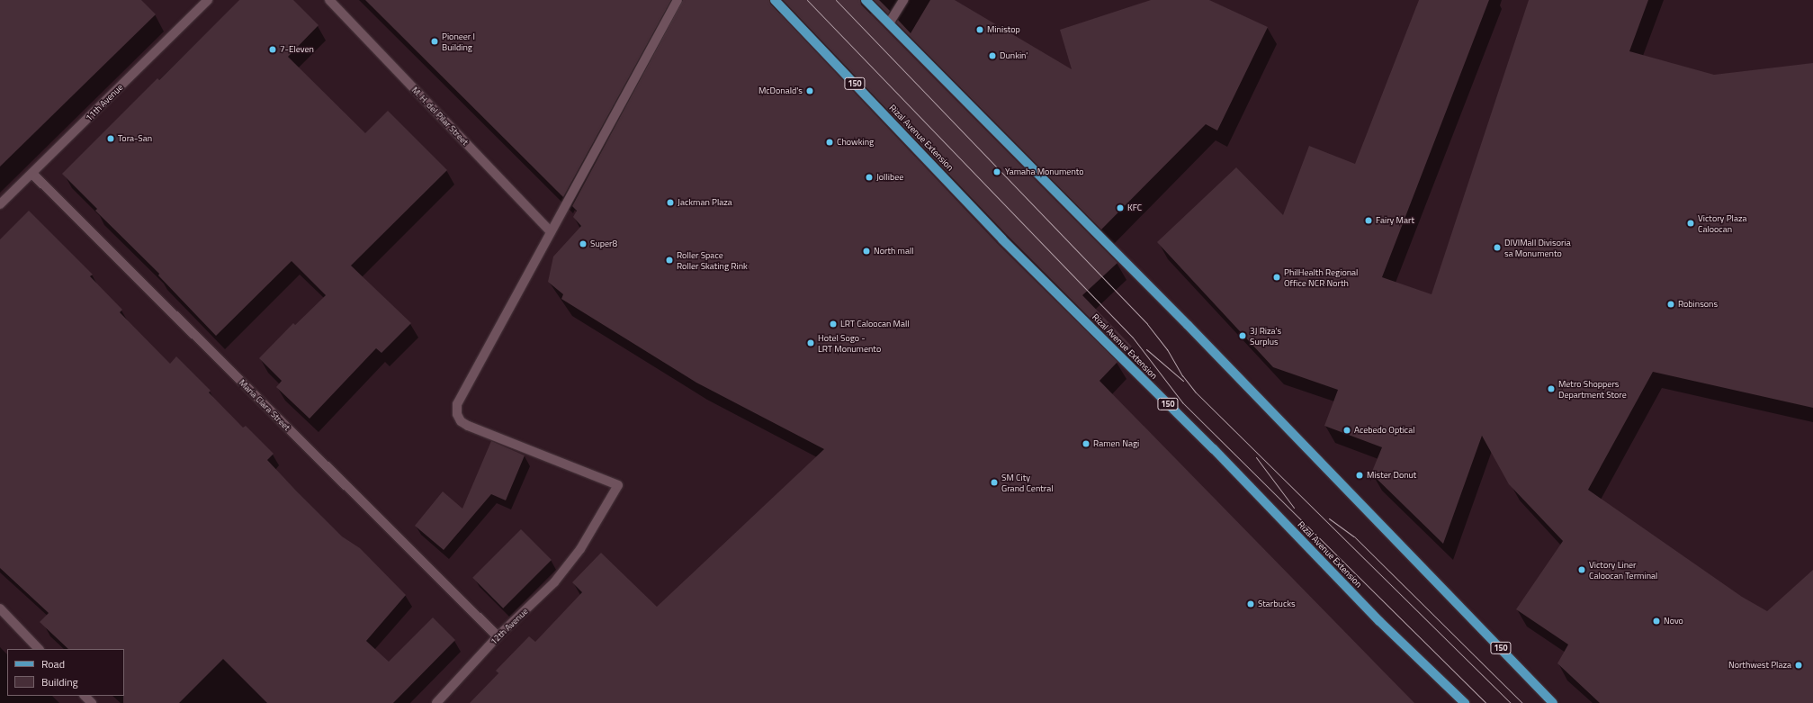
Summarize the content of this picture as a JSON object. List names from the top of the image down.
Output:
{
  "streets": {
    "main road": ["150", "Rizal Avenue Extension"],
    "street": [
      "11th Avenue",
      "M. H. del Pilar Street",
      "Maria Clara Street",
      "12th Avenue"
    ]
  },
  "crossings": [
    ["11th Avenue", "Maria Clara Street"],
    ["M. H. del Pilar Street", "12th Avenue"],
    ["Maria Clara Street", "12th Avenue"]
  ],
  "places": [
    "Ministop",
    "Pioneer I Building",
    "7-Eleven",
    "Dunkin'",
    "McDonald's",
    "Tora-San",
    "Chowking",
    "Yamaha Monumento",
    "Jollibee",
    "Jackman Plaza",
    "KFC",
    "Fairy Mart",
    "Victory Plaza Caloocan",
    "Super8",
    "DIVIMall Divisoria sa Monumento",
    "North mall",
    "Roller Space Roller Skating Rink",
    "PhilHealth Regional Office NCR North",
    "Robinsons",
    "LRT Caloocan Mall",
    "3J Riza's Surplus",
    "Hotel Sogo - LRT Monumento",
    "Metro Shoppers Department Store",
    "Acebedo Optical",
    "Ramen Nagi",
    "Mister Donut",
    "SM City Grand Central",
    "Victory Liner Caloocan Terminal",
    "Starbucks",
    "Novo",
    "Northwest Plaza"
  ],
  "legend": ["Road", "Building"]
}
